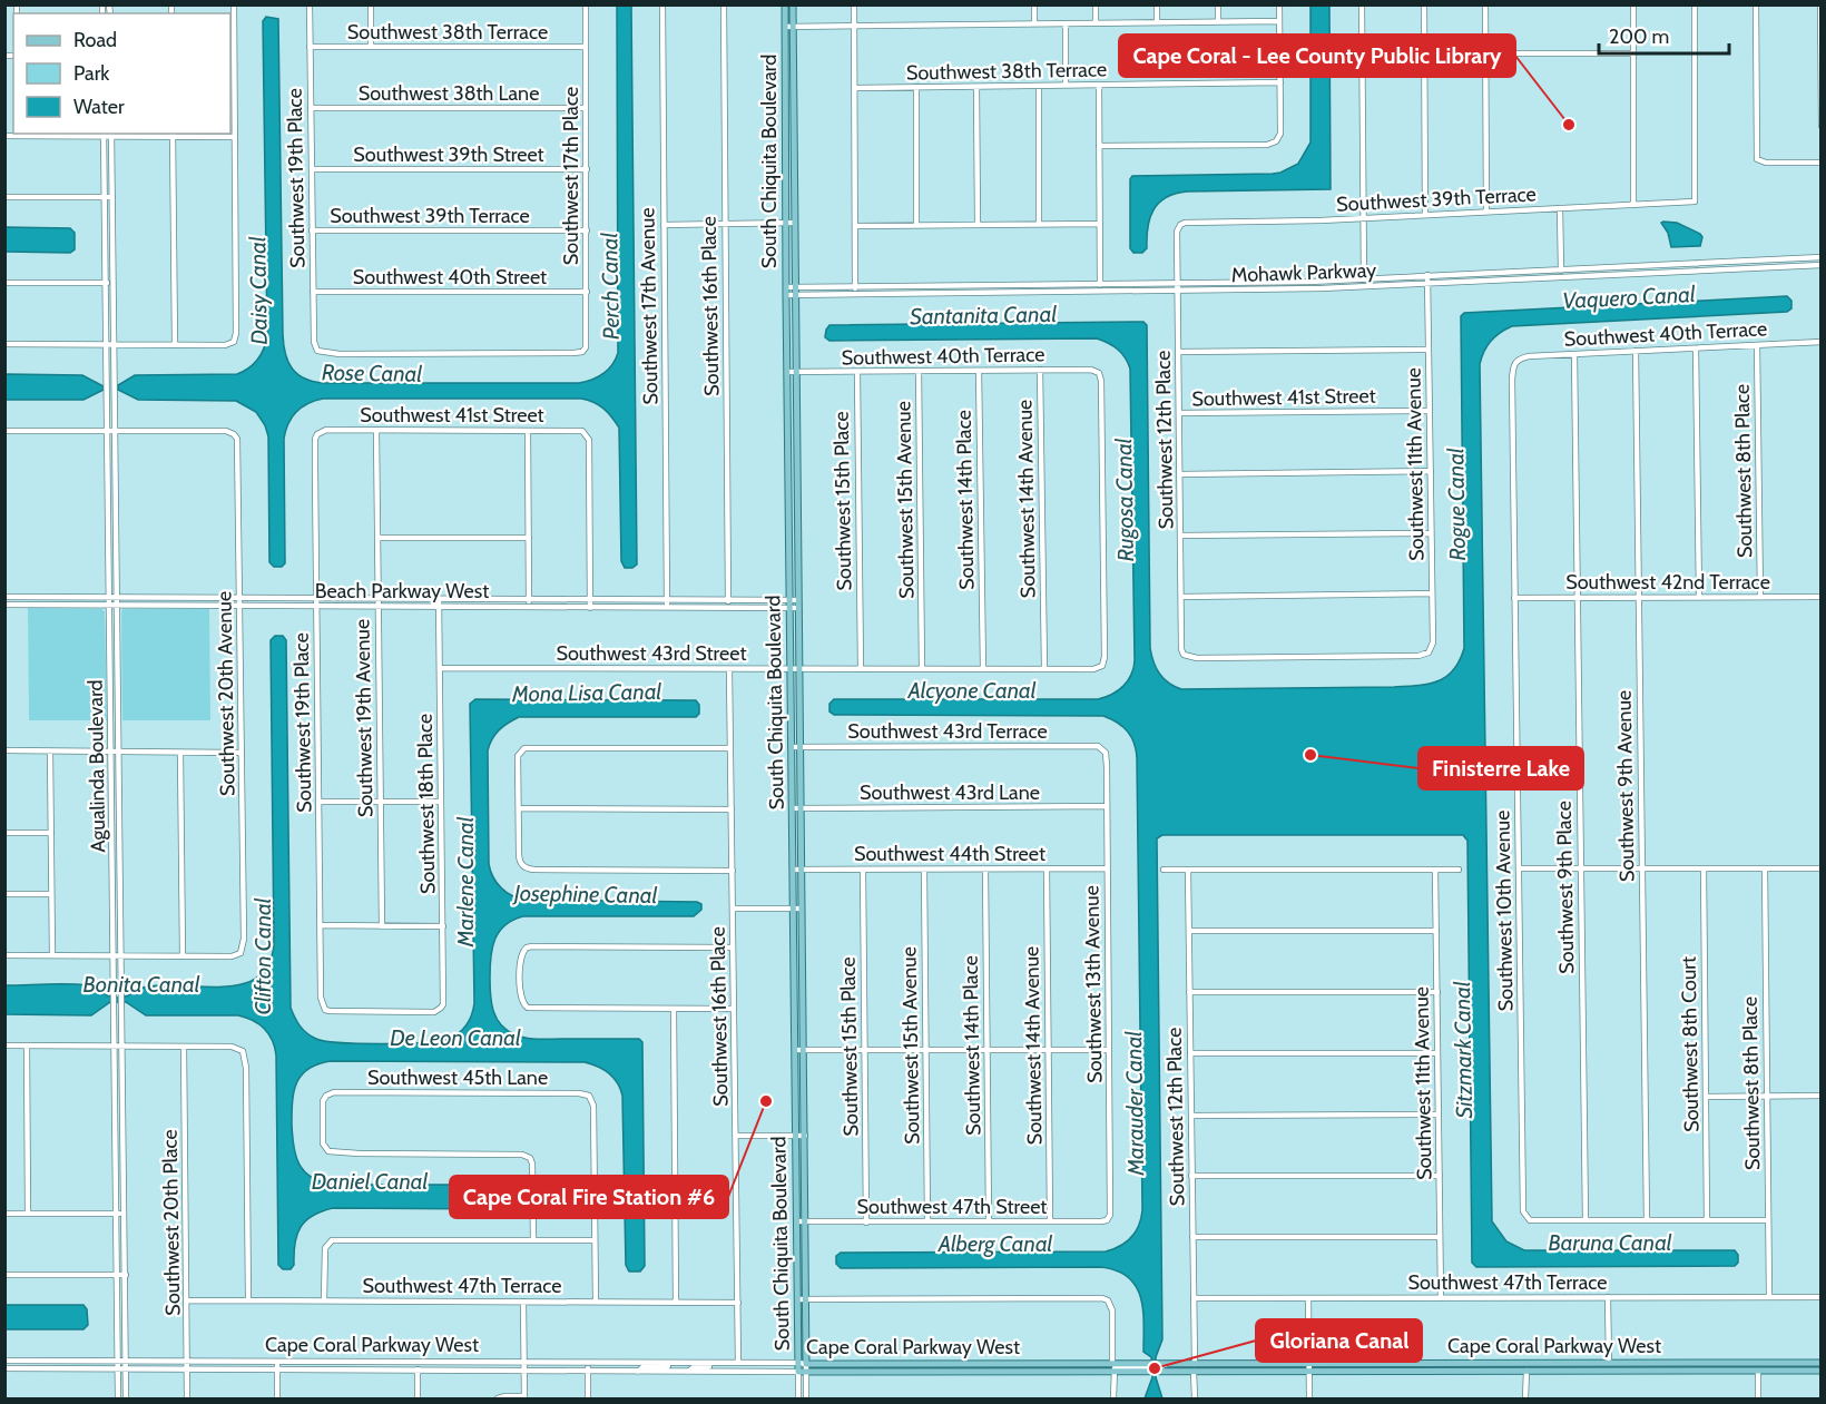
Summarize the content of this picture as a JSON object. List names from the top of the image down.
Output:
{
  "streets": {
    "main road": ["South Chiquita Boulevard", "Cape Coral Parkway West"],
    "street": [
      "Southwest 38th Terrace",
      "Southwest 38th Lane",
      "Southwest 39th Street",
      "Southwest 17th Place",
      "Southwest 19th Place",
      "Southwest 39th Terrace",
      "Mohawk Parkway",
      "Southwest 40th Street",
      "Southwest 17th Avenue",
      "Southwest 16th Place",
      "Southwest 40th Terrace",
      "Southwest 41st Street",
      "Southwest 12th Place",
      "Southwest 11th Avenue",
      "Southwest 8th Place",
      "Southwest 14th Avenue",
      "Southwest 15th Avenue",
      "Southwest 14th Place",
      "Southwest 15th Place",
      "Southwest 42nd Terrace",
      "Beach Parkway West",
      "Southwest 43rd Street",
      "Southwest 20th Avenue",
      "Southwest 19th Avenue",
      "Southwest 43rd Terrace",
      "Agualinda Boulevard",
      "Southwest 9th Avenue",
      "Southwest 43rd Lane",
      "Southwest 18th Place",
      "Southwest 44th Street",
      "Southwest 9th Place",
      "Southwest 10th Avenue",
      "Southwest 13th Avenue",
      "Southwest 8th Court",
      "Southwest 45th Lane",
      "Southwest 47th Street",
      "Southwest 20th Place",
      "Southwest 47th Terrace"
    ]
  },
  "crossings": [
    ["Southwest 38th Terrace", "Southwest 17th Place"],
    ["Southwest 38th Terrace", "Southwest 19th Place"],
    ["Southwest 38th Lane", "Southwest 17th Place"],
    ["Southwest 38th Lane", "Southwest 19th Place"],
    ["Southwest 39th Street", "Southwest 17th Place"],
    ["Southwest 39th Street", "Southwest 19th Place"],
    ["South Chiquita Boulevard", "Mohawk Parkway"],
    ["South Chiquita Boulevard", "Southwest 40th Terrace"],
    ["South Chiquita Boulevard", "Beach Parkway West"],
    ["South Chiquita Boulevard", "Southwest 43rd Street"],
    ["South Chiquita Boulevard", "Southwest 43rd Terrace"],
    ["South Chiquita Boulevard", "Southwest 43rd Lane"],
    ["South Chiquita Boulevard", "Southwest 44th Street"],
    ["South Chiquita Boulevard", "Southwest 47th Street"],
    ["South Chiquita Boulevard", "Cape Coral Parkway West"],
    ["Southwest 17th Place", "Southwest 19th Place"],
    ["Southwest 17th Place", "Southwest 39th Terrace"],
    ["Southwest 17th Place", "Southwest 40th Street"],
    ["Southwest 19th Place", "Southwest 39th Terrace"],
    ["Southwest 19th Place", "Southwest 40th Street"],
    ["Southwest 19th Place", "Southwest 41st Street"],
    ["Southwest 19th Place", "Beach Parkway West"],
    ["Southwest 19th Place", "Southwest 18th Place"],
    ["Southwest 39th Terrace", "Southwest 12th Place"],
    ["Mohawk Parkway", "Southwest 12th Place"],
    ["Mohawk Parkway", "Southwest 11th Avenue"],
    ["Southwest 17th Avenue", "Beach Parkway West"],
    ["Southwest 16th Place", "Beach Parkway West"],
    ["Southwest 16th Place", "Southwest 43rd Street"],
    ["Southwest 16th Place", "Southwest 47th Terrace"],
    ["Southwest 16th Place", "Cape Coral Parkway West"],
    ["Southwest 40th Terrace", "Southwest 8th Place"],
    ["Southwest 40th Terrace", "Southwest 14th Avenue"],
    ["Southwest 40th Terrace", "Southwest 15th Avenue"],
    ["Southwest 40th Terrace", "Southwest 14th Place"],
    ["Southwest 40th Terrace", "Southwest 15th Place"],
    ["Southwest 40th Terrace", "Southwest 43rd Street"],
    ["Southwest 40th Terrace", "Southwest 9th Avenue"],
    ["Southwest 40th Terrace", "Southwest 9th Place"],
    ["Southwest 40th Terrace", "Southwest 10th Avenue"],
    ["Southwest 41st Street", "Southwest 12th Place"],
    ["Southwest 41st Street", "Southwest 11th Avenue"],
    ["Southwest 41st Street", "Beach Parkway West"],
    ["Southwest 41st Street", "Southwest 19th Avenue"],
    ["Southwest 12th Place", "Southwest 11th Avenue"],
    ["Southwest 12th Place", "Southwest 47th Terrace"],
    ["Southwest 12th Place", "Cape Coral Parkway West"],
    ["Southwest 11th Avenue", "Southwest 47th Terrace"],
    ["Southwest 8th Place", "Southwest 42nd Terrace"],
    ["Southwest 8th Place", "Southwest 47th Terrace"],
    ["Southwest 14th Avenue", "Southwest 43rd Street"],
    ["Southwest 14th Avenue", "Southwest 44th Street"],
    ["Southwest 14th Avenue", "Southwest 47th Street"],
    ["Southwest 15th Avenue", "Southwest 43rd Street"],
    ["Southwest 15th Avenue", "Southwest 44th Street"],
    ["Southwest 15th Avenue", "Southwest 47th Street"],
    ["Southwest 14th Place", "Southwest 43rd Street"],
    ["Southwest 14th Place", "Southwest 44th Street"],
    ["Southwest 14th Place", "Southwest 47th Street"],
    ["Southwest 15th Place", "Southwest 43rd Street"],
    ["Southwest 15th Place", "Southwest 44th Street"],
    ["Southwest 15th Place", "Southwest 47th Street"],
    ["Southwest 42nd Terrace", "Southwest 9th Avenue"],
    ["Southwest 42nd Terrace", "Southwest 9th Place"],
    ["Southwest 42nd Terrace", "Southwest 10th Avenue"],
    ["Beach Parkway West", "Southwest 20th Avenue"],
    ["Beach Parkway West", "Southwest 19th Avenue"],
    ["Beach Parkway West", "Agualinda Boulevard"],
    ["Beach Parkway West", "Southwest 18th Place"],
    ["Southwest 43rd Street", "Southwest 18th Place"],
    ["Southwest 20th Avenue", "Agualinda Boulevard"],
    ["Southwest 43rd Terrace", "Southwest 13th Avenue"],
    ["Agualinda Boulevard", "Cape Coral Parkway West"],
    ["Southwest 43rd Lane", "Southwest 13th Avenue"],
    ["Southwest 44th Street", "Southwest 13th Avenue"],
    ["Southwest 9th Place", "Southwest 10th Avenue"],
    ["Southwest 13th Avenue", "Southwest 47th Street"],
    ["Southwest 20th Place", "Southwest 47th Terrace"],
    ["Southwest 20th Place", "Cape Coral Parkway West"]
  ],
  "water": [
    "Perch Canal",
    "Daisy Canal",
    "Vaquero Canal",
    "Santanita Canal",
    "Rose Canal",
    "Rugosa Canal",
    "Rogue Canal",
    "Alcyone Canal",
    "Mona Lisa Canal",
    "Marlene Canal",
    "Josephine Canal",
    "Clifton Canal",
    "Bonita Canal",
    "De Leon Canal",
    "Sitzmark Canal",
    "Marauder Canal",
    "Daniel Canal",
    "Baruna Canal",
    "Alberg Canal"
  ],
  "places": [
    "Cape Coral - Lee County Public Library",
    "Finisterre Lake",
    "Cape Coral Fire Station #6",
    "Gloriana Canal"
  ],
  "legend": ["Road", "Park", "Water"],
  "scale_bar": "200 m"
}
